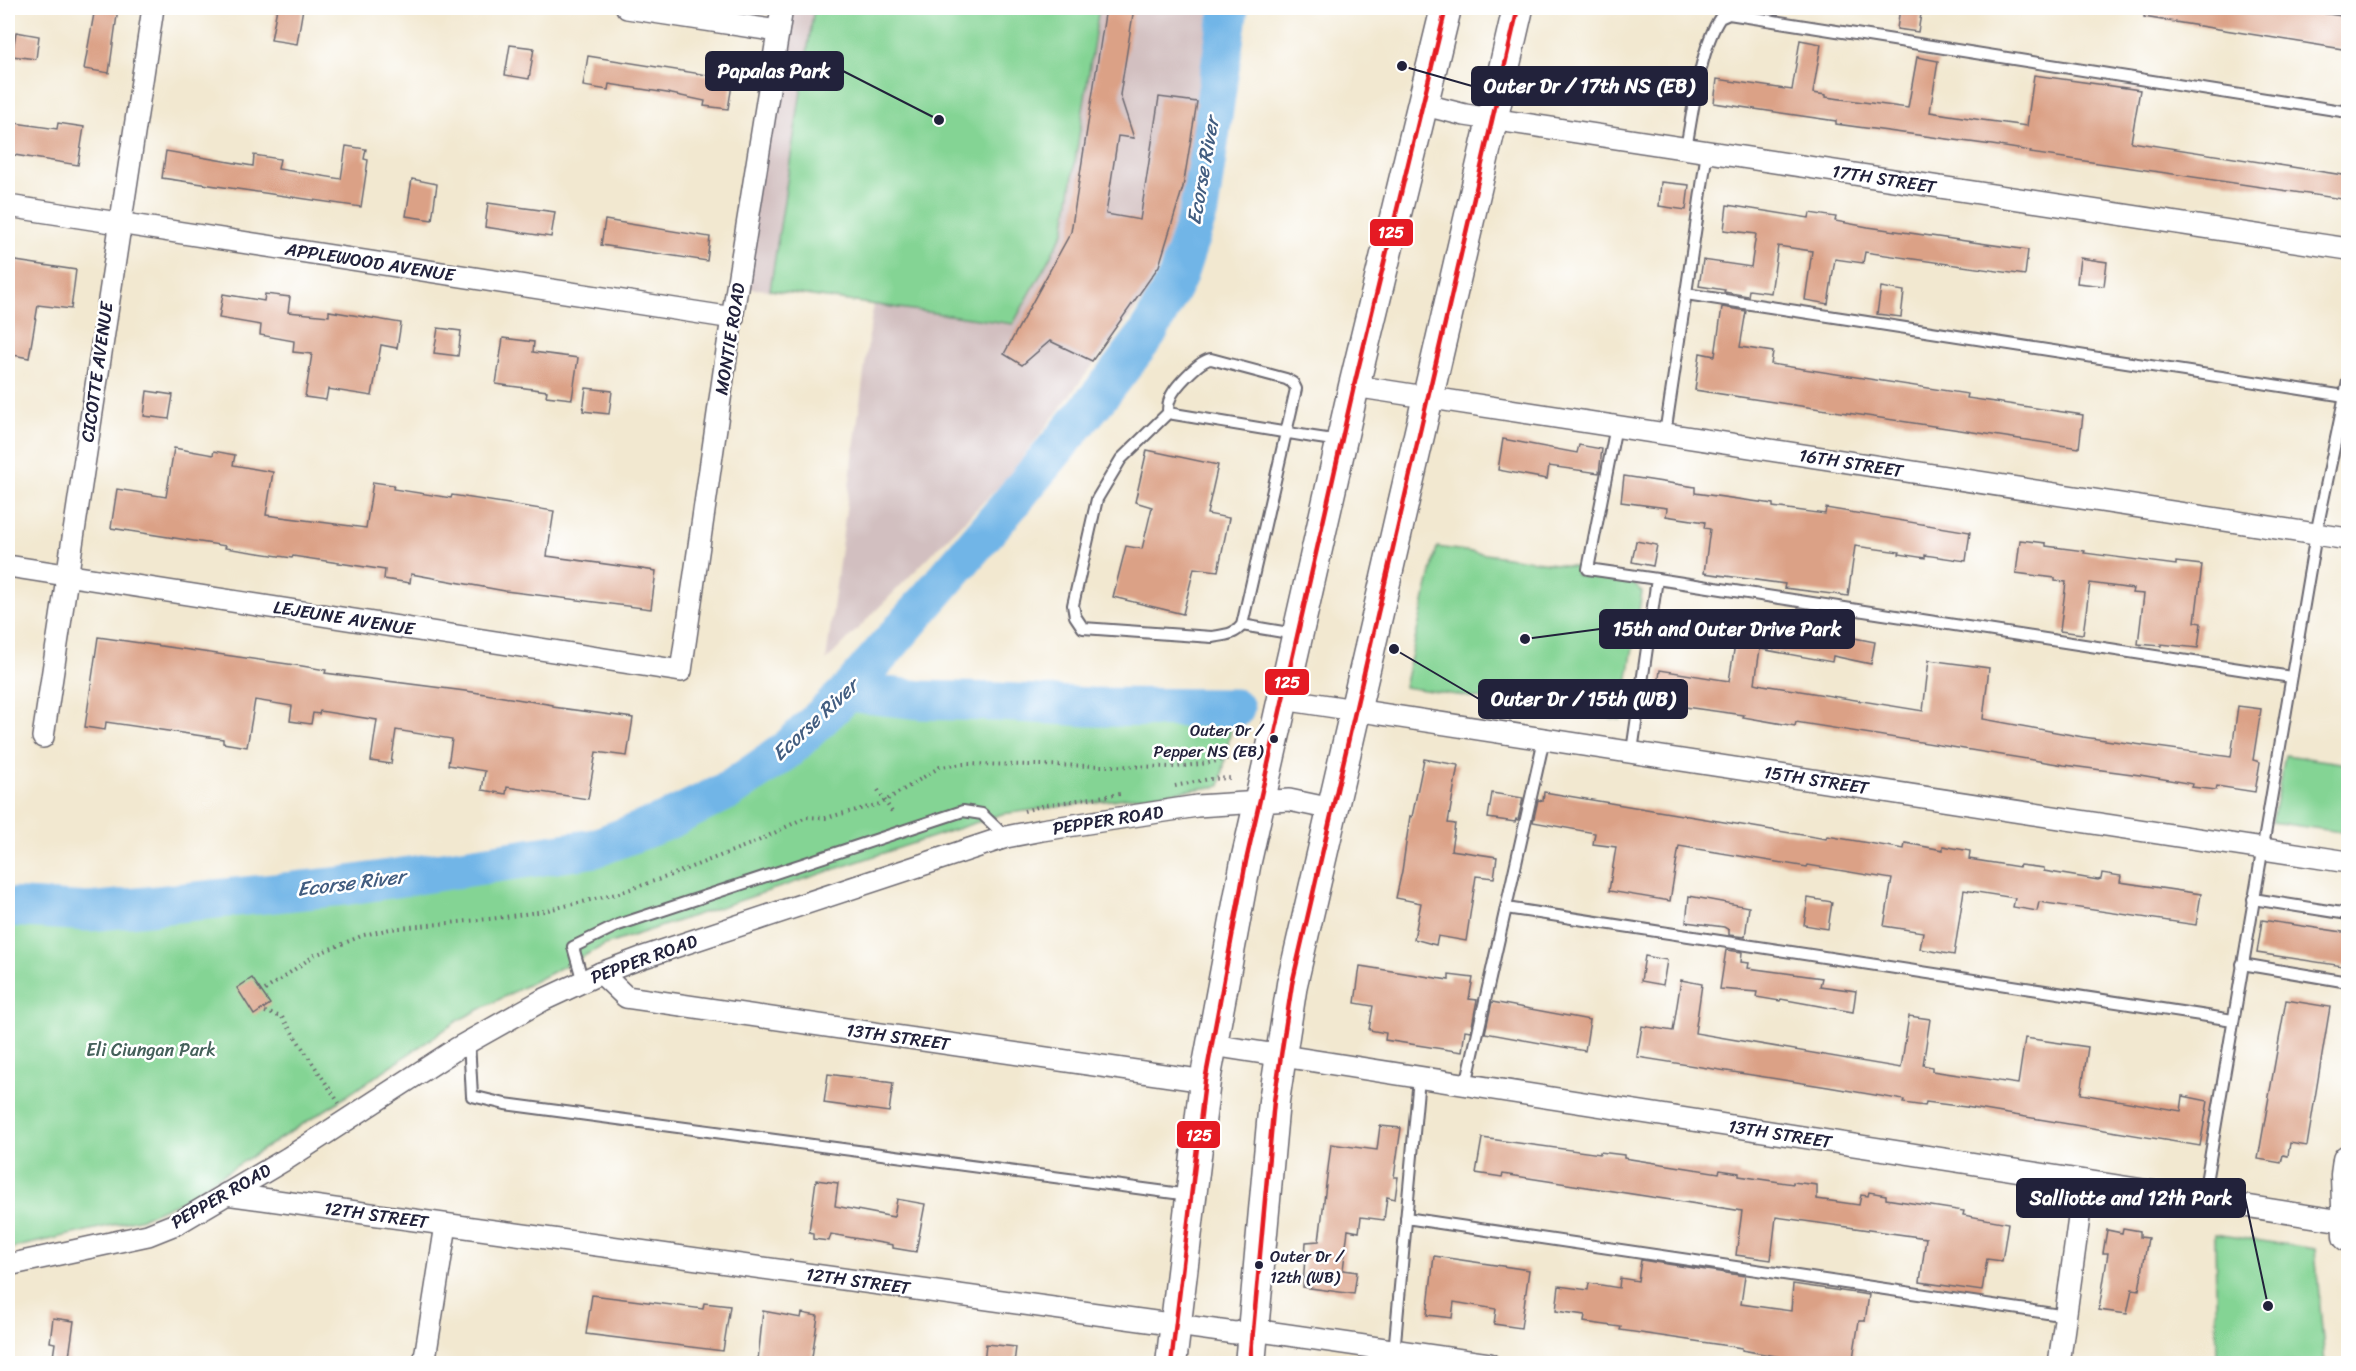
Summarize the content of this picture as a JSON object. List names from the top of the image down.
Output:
{
  "streets": {
    "street": [
      "17TH STREET",
      "APPLEWOOD AVENUE",
      "MONTIE ROAD",
      "CICOTTE AVENUE",
      "16TH STREET",
      "LEJEUNE AVENUE",
      "15TH STREET",
      "PEPPER ROAD",
      "13TH STREET",
      "12TH STREET"
    ]
  },
  "crossings": [
    ["APPLEWOOD AVENUE", "MONTIE ROAD"],
    ["APPLEWOOD AVENUE", "CICOTTE AVENUE"],
    ["MONTIE ROAD", "LEJEUNE AVENUE"],
    ["CICOTTE AVENUE", "LEJEUNE AVENUE"],
    ["PEPPER ROAD", "13TH STREET"],
    ["PEPPER ROAD", "12TH STREET"]
  ],
  "water": ["Ecorse River"],
  "parks": ["Eli Ciungan Park"],
  "places": [
    "Outer Dr / 17th NS (EB)",
    "Papalas Park",
    "15th and Outer Drive Park",
    "Outer Dr / 15th (WB)",
    "Outer Dr / Pepper NS (EB)",
    "Outer Dr / 12th (WB)",
    "Salliotte and 12th Park"
  ],
  "lines": ["transit line 125"]
}
